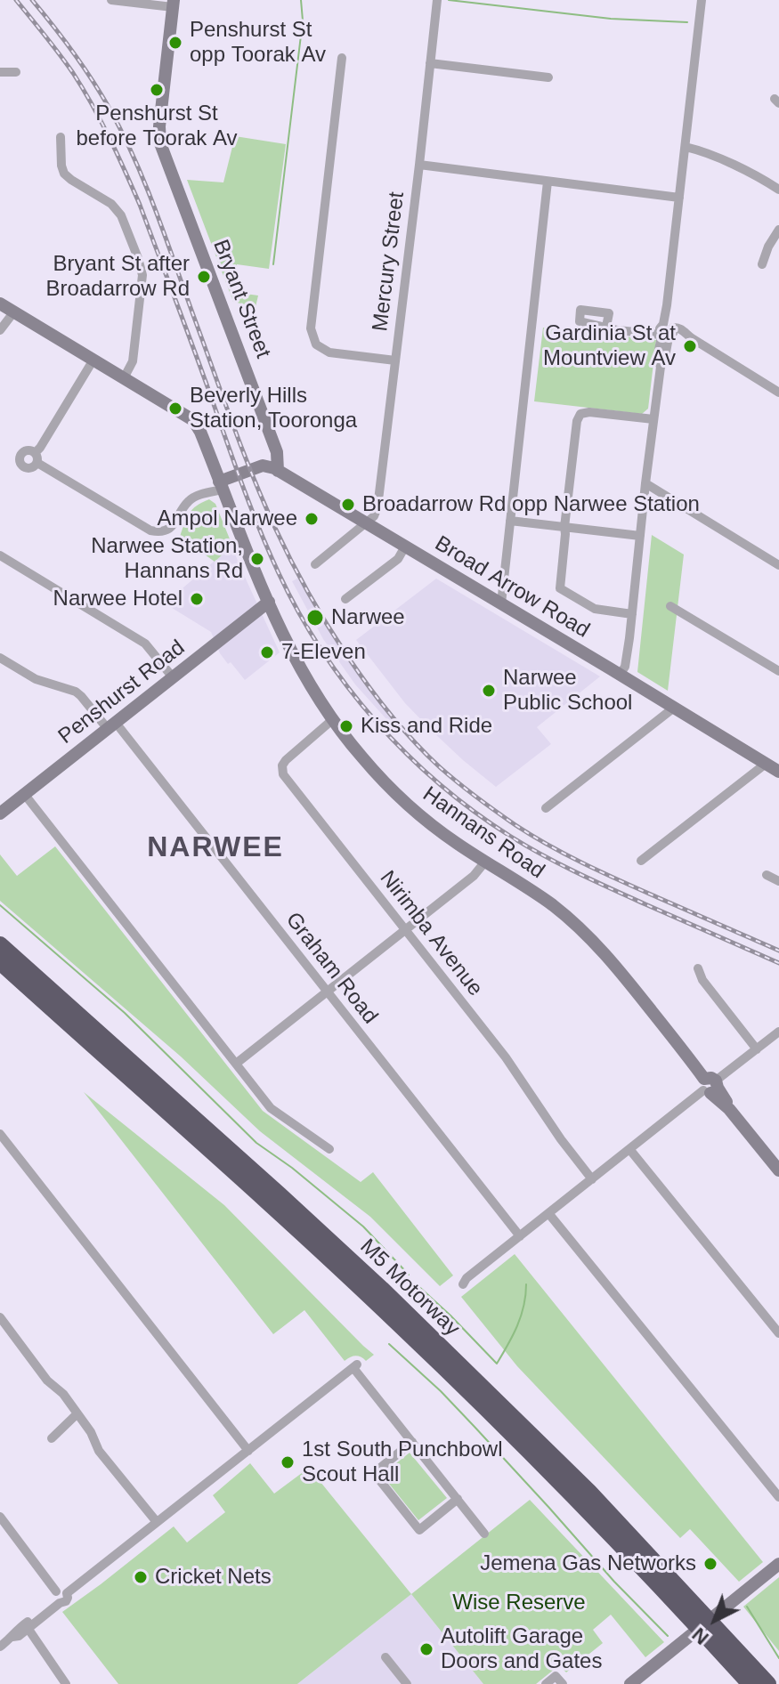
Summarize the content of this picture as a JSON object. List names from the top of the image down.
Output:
{
  "streets": {
    "highway": ["M5 Motorway"],
    "street": [
      "Mercury Street",
      "Bryant Street",
      "Broad Arrow Road",
      "Penshurst Road",
      "Hannans Road",
      "Nirimba Avenue",
      "Graham Road"
    ]
  },
  "crossings": [
    ["Mercury Street", "Broad Arrow Road"],
    ["Bryant Street", "Broad Arrow Road"],
    ["Penshurst Road", "Hannans Road"],
    ["Penshurst Road", "Graham Road"],
    ["Hannans Road", "Nirimba Avenue"]
  ],
  "districts": ["NARWEE"],
  "parks": ["Wise Reserve"],
  "places": [
    "Penshurst St opp Toorak Av",
    "Penshurst St before Toorak Av",
    "Bryant St after Broadarrow Rd",
    "Gardinia St at Mountview Av",
    "Beverly Hills Station, Tooronga",
    "Broadarrow Rd opp Narwee Station",
    "Ampol Narwee",
    "Narwee Station, Hannans Rd",
    "Narwee Hotel",
    "Narwee",
    "7-Eleven",
    "Narwee Public School",
    "Kiss and Ride",
    "1st South Punchbowl Scout Hall",
    "Jemena Gas Networks",
    "Cricket Nets",
    "Autolift Garage Doors and Gates"
  ],
  "north": "bottom left"
}
